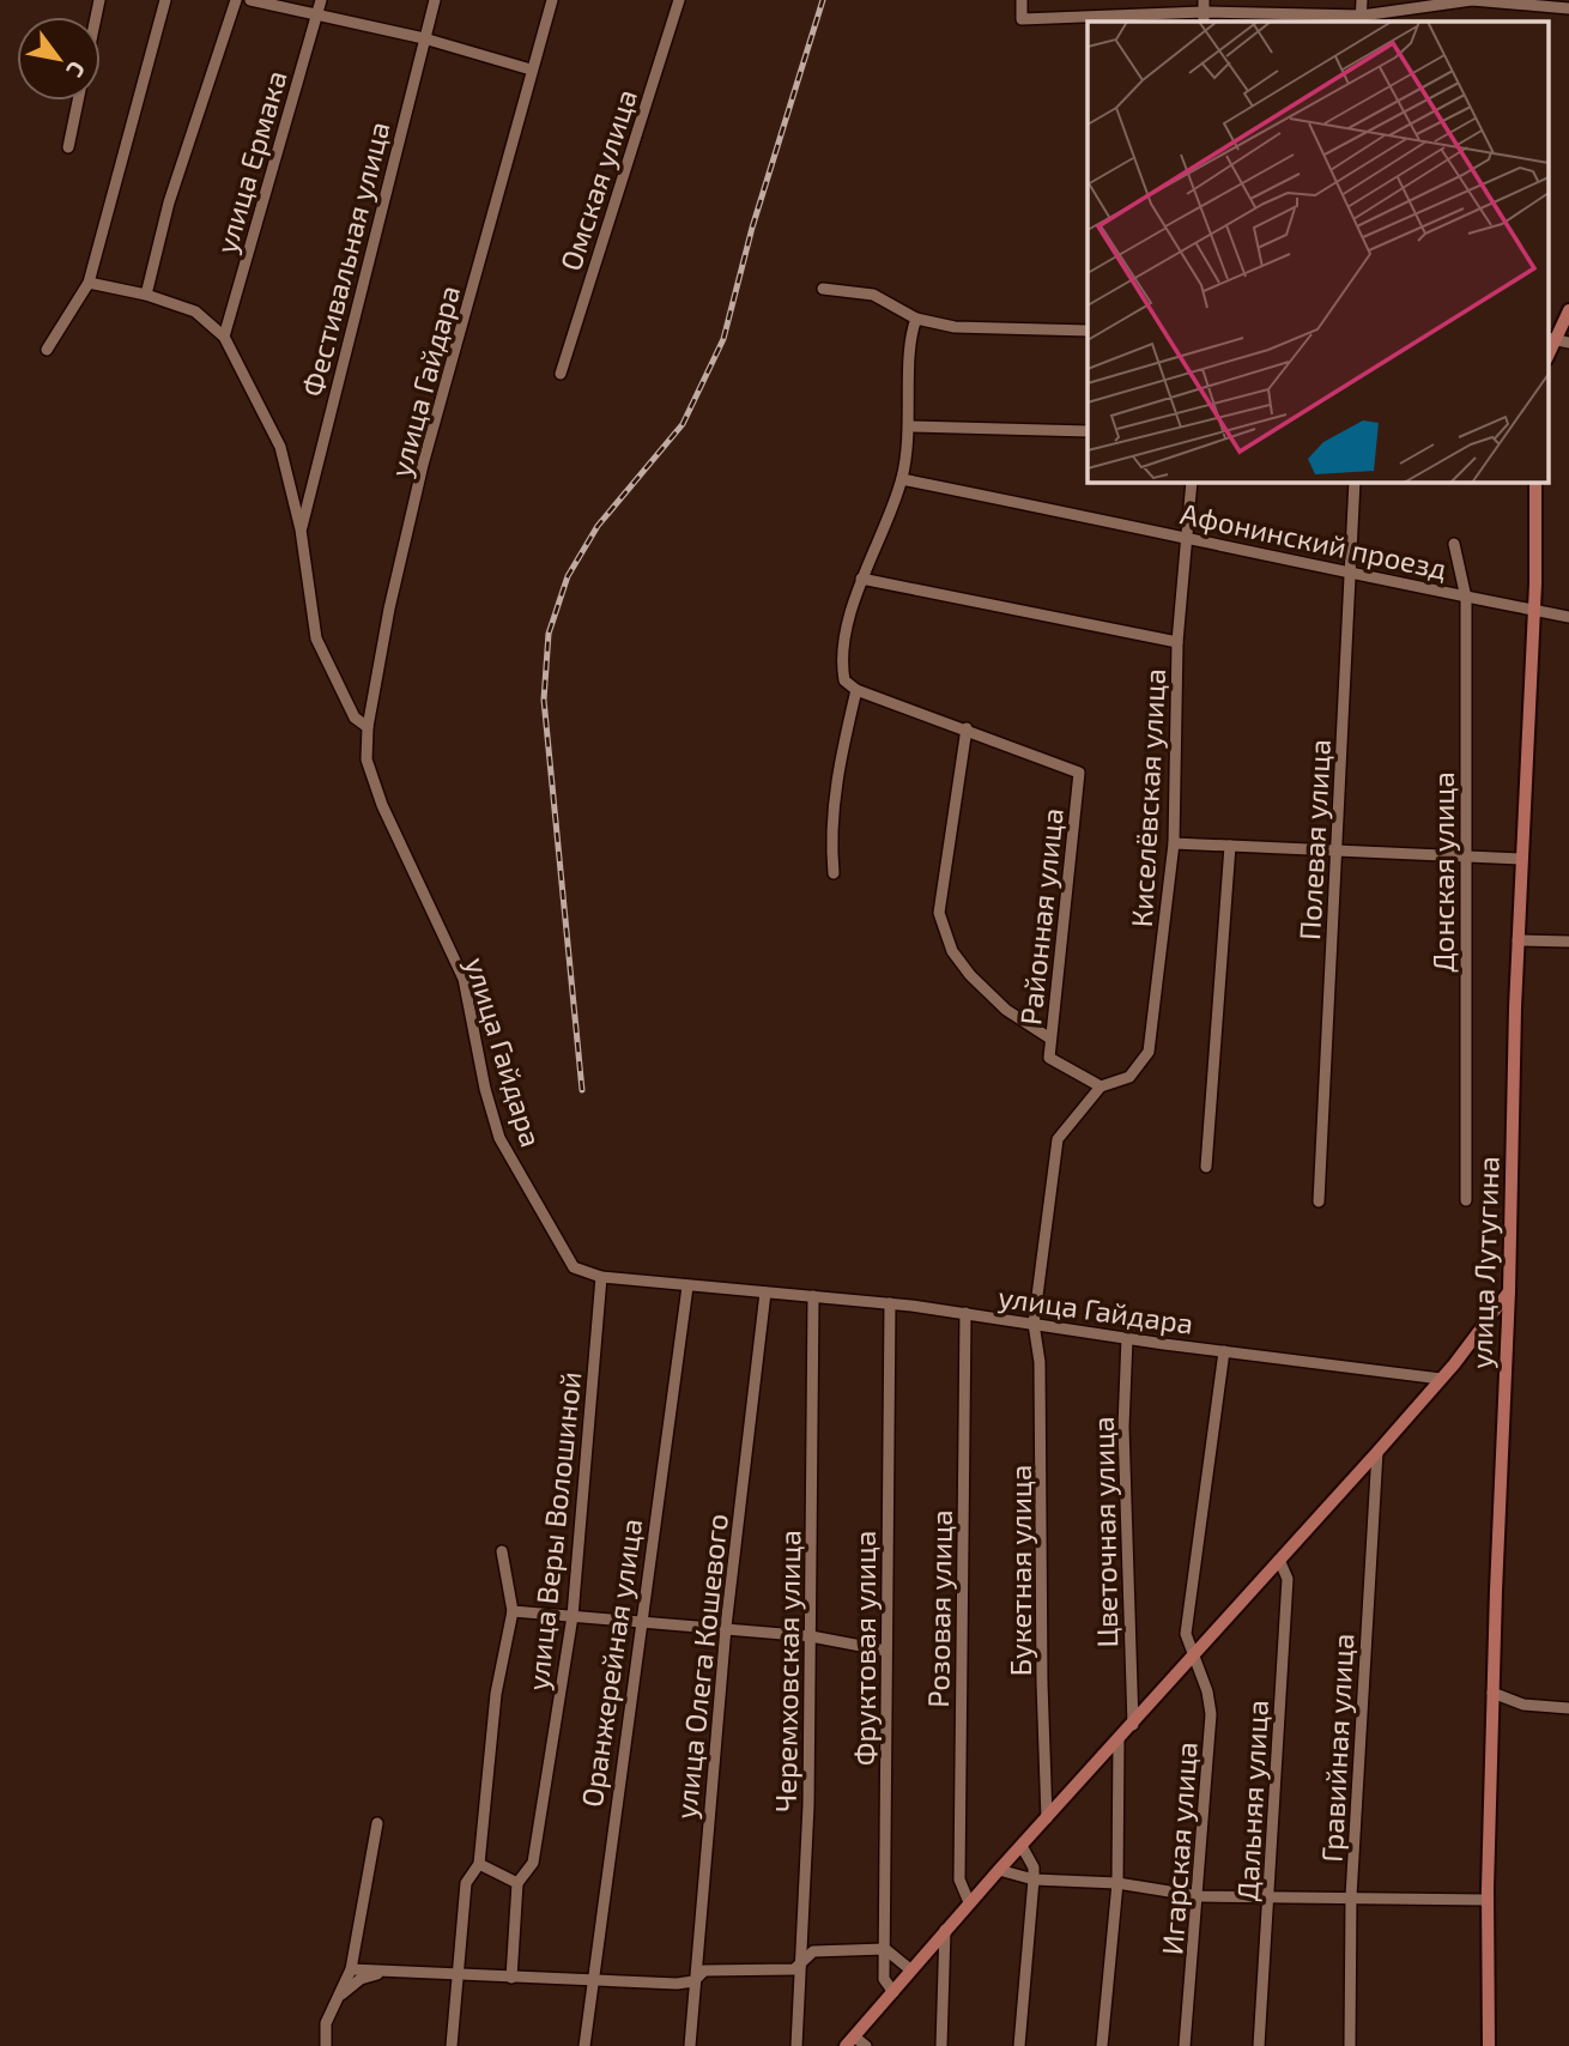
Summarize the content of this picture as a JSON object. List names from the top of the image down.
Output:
{
  "streets": {
    "main road": ["улица Лутугина"],
    "street": [
      "улица Ермака",
      "Омская улица",
      "Фестивальная улица",
      "улица Гайдара",
      "Афонинский проезд",
      "Киселёвская улица",
      "Полевая улица",
      "Донская улица",
      "Районная улица",
      "улица Веры Волошиной",
      "Цветочная улица",
      "Букетная улица",
      "Розовая улица",
      "Фруктовая улица",
      "Оранжерейная улица",
      "улица Олега Кошевого",
      "Черемховская улица",
      "Гравийная улица",
      "Дальняя улица",
      "Игарская улица"
    ]
  },
  "crossings": [
    ["улица Гайдара", "Киселёвская улица"],
    ["улица Гайдара", "улица Веры Волошиной"],
    ["улица Гайдара", "Цветочная улица"],
    ["улица Гайдара", "Букетная улица"],
    ["улица Гайдара", "Розовая улица"],
    ["улица Гайдара", "Фруктовая улица"],
    ["улица Гайдара", "Оранжерейная улица"],
    ["улица Гайдара", "улица Олега Кошевого"],
    ["улица Гайдара", "Черемховская улица"],
    ["улица Гайдара", "Игарская улица"],
    ["Афонинский проезд", "Киселёвская улица"],
    ["Афонинский проезд", "Полевая улица"],
    ["Афонинский проезд", "Донская улица"],
    ["Афонинский проезд", "улица Лутугина"],
    ["Киселёвская улица", "Районная улица"],
    ["Киселёвская улица", "Букетная улица"]
  ],
  "north": "bottom right"
}
